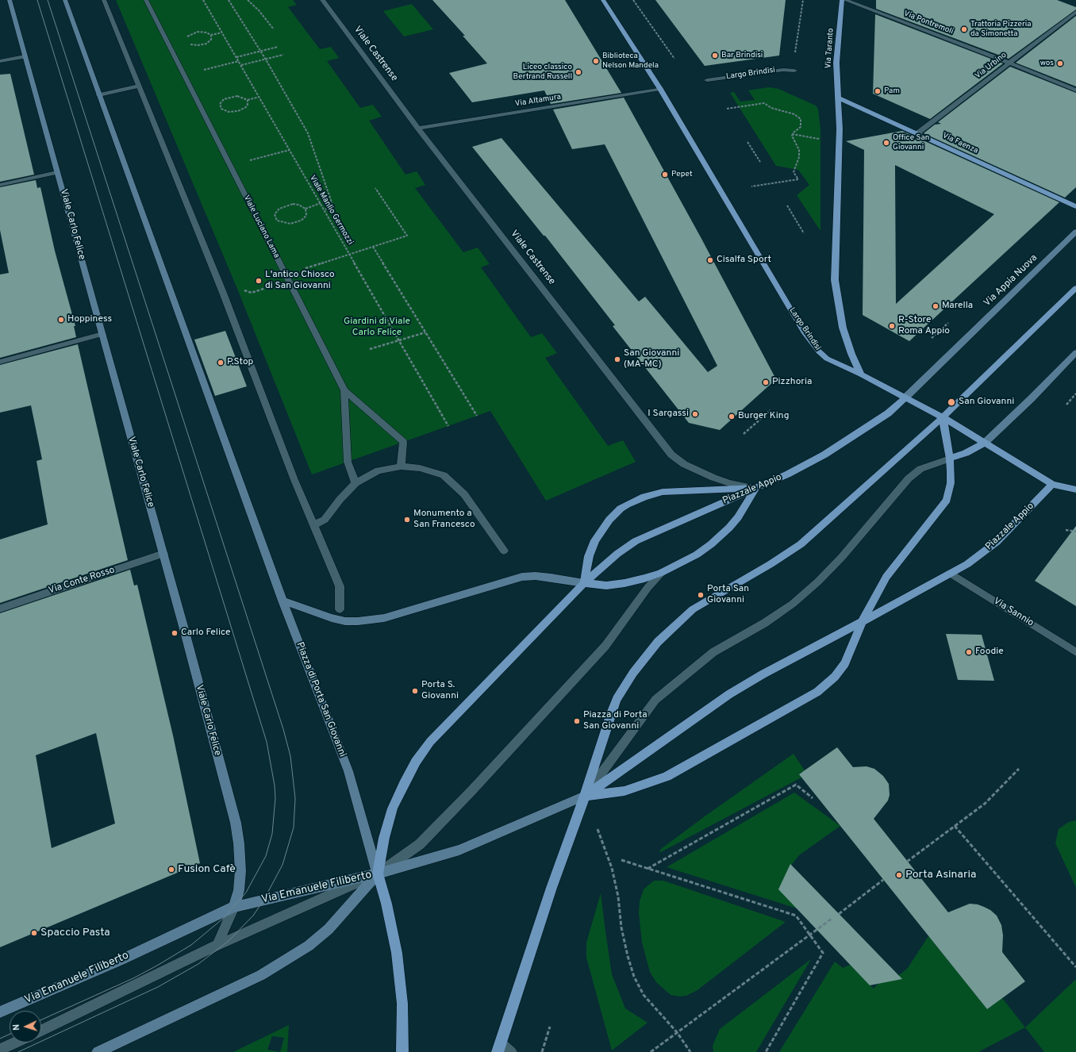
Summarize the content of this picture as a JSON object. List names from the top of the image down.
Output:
{
  "streets": {
    "main road": [
      "Via Taranto",
      "Largo Brindisi",
      "Via Faenza",
      "Viale Carlo Felice",
      "Via Appia Nuova",
      "Piazzale Appio",
      "Piazza di Porta San Giovanni",
      "Via Emanuele Filiberto"
    ],
    "street": [
      "Via Pontremoli",
      "Viale Castrense",
      "Via Urbino",
      "Via Altamura",
      "Viale Luciano Lama",
      "Via Conte Rosso",
      "Via Sannio"
    ],
    "path": ["Viale Manlio Germozzi"]
  },
  "crossings": [
    ["Via Pontremoli", "Via Urbino"],
    ["Via Taranto", "Via Faenza"],
    ["Viale Castrense", "Via Altamura"],
    ["Viale Castrense", "Piazzale Appio"],
    ["Via Urbino", "Via Faenza"],
    ["Largo Brindisi", "Via Altamura"],
    ["Viale Carlo Felice", "Via Conte Rosso"],
    ["Viale Carlo Felice", "Via Emanuele Filiberto"],
    ["Via Appia Nuova", "Piazzale Appio"],
    ["Piazzale Appio", "Via Sannio"],
    ["Piazzale Appio", "Piazza di Porta San Giovanni"],
    ["Piazza di Porta San Giovanni", "Via Emanuele Filiberto"]
  ],
  "parks": ["Giardini di Viale Carlo Felice"],
  "places": [
    "Trattoria Pizzeria da Simonetta",
    "Bar Brindisi",
    "Biblioteca Nelson Mandela",
    "wos",
    "Liceo classico Bertrand Russell",
    "Pam",
    "Office San Giovanni",
    "Pepet",
    "Cisalfa Sport",
    "L'antico Chiosco di San Giovanni",
    "Marella",
    "Hoppiness",
    "R-Store Roma Appio",
    "San Giovanni (MA-MC)",
    "P.Stop",
    "Pizzhoria",
    "San Giovanni",
    "I Sargassi",
    "Burger King",
    "Monumento a San Francesco",
    "Porta San Giovanni",
    "Carlo Felice",
    "Foodie",
    "Porta S. Giovanni",
    "Piazza di Porta San Giovanni",
    "Fusion Cafè",
    "Porta Asinaria",
    "Spaccio Pasta"
  ],
  "north": "left"
}
